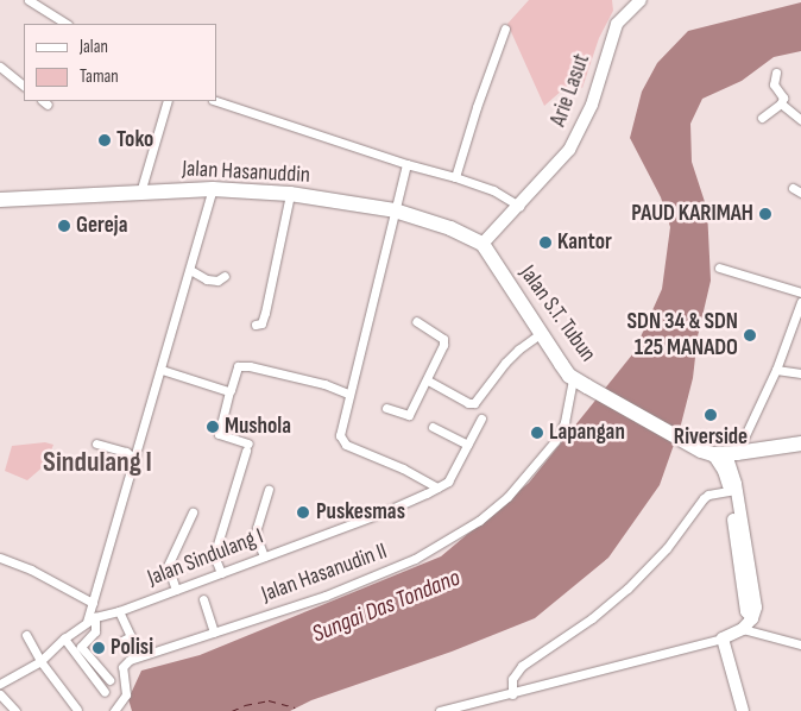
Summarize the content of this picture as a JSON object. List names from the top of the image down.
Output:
{
  "streets": {
    "highway": ["Jalan Hasanuddin", "Jalan S.T. Tubun"],
    "main road": ["Arie Lasut"],
    "street": ["Jalan Sindulang I", "Jalan Hasanudin II"]
  },
  "crossings": [
    ["Arie Lasut", "Jalan Hasanuddin"],
    ["Arie Lasut", "Jalan S.T. Tubun"],
    ["Jalan Hasanuddin", "Jalan S.T. Tubun"],
    ["Jalan S.T. Tubun", "Jalan Hasanudin II"]
  ],
  "districts": ["Sindulang I"],
  "water": ["Sungai Das Tondano"],
  "places": [
    "Toko",
    "PAUD KARIMAH",
    "Gereja",
    "Kantor",
    "SDN 34 & SDN 125 MANADO",
    "Riverside",
    "Mushola",
    "Lapangan",
    "Puskesmas",
    "Polisi"
  ],
  "legend": ["Jalan", "Taman"]
}
